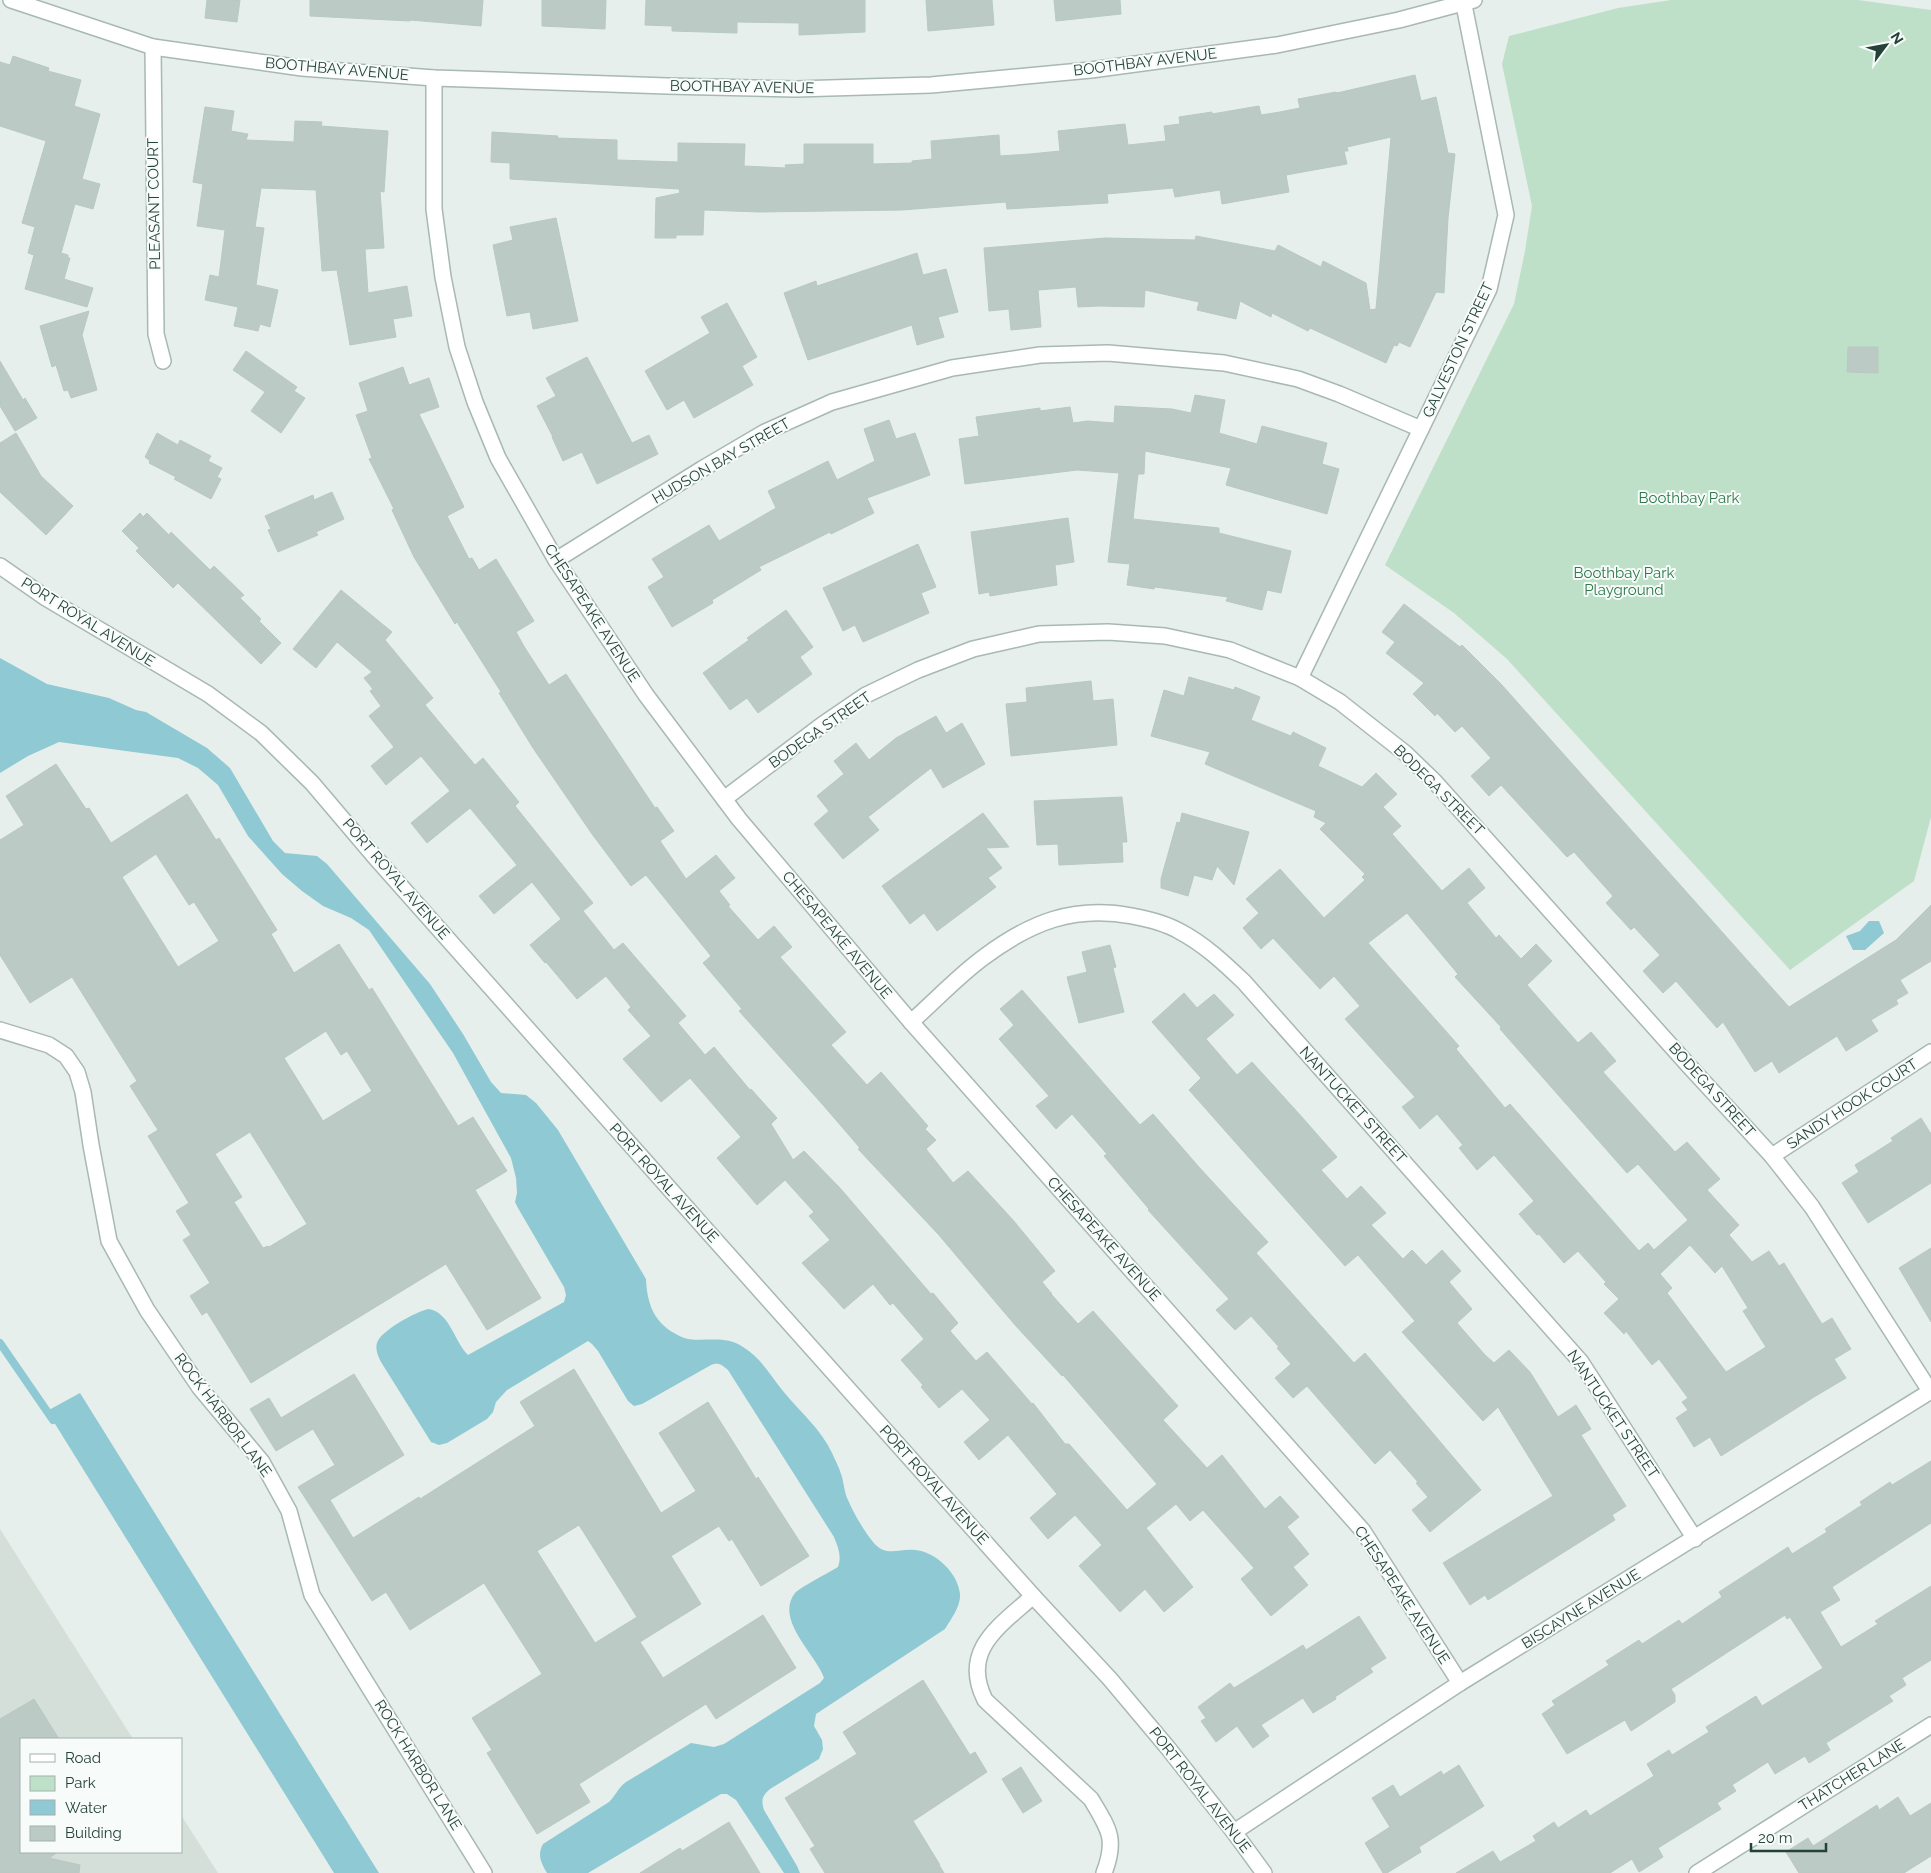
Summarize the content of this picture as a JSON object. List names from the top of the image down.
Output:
{
  "streets": {
    "street": [
      "BOOTHBAY AVENUE",
      "PLEASANT COURT",
      "GALVESTON STREET",
      "HUDSON BAY STREET",
      "CHESAPEAKE AVENUE",
      "PORT ROYAL AVENUE",
      "BODEGA STREET",
      "SANDY HOOK COURT",
      "NANTUCKET STREET",
      "ROCK HARBOR LANE",
      "BISCAYNE AVENUE",
      "THATCHER LANE"
    ]
  },
  "crossings": [
    ["BOOTHBAY AVENUE", "PLEASANT COURT"],
    ["BOOTHBAY AVENUE", "GALVESTON STREET"],
    ["BOOTHBAY AVENUE", "CHESAPEAKE AVENUE"],
    ["GALVESTON STREET", "HUDSON BAY STREET"],
    ["GALVESTON STREET", "BODEGA STREET"],
    ["HUDSON BAY STREET", "CHESAPEAKE AVENUE"],
    ["CHESAPEAKE AVENUE", "BODEGA STREET"],
    ["CHESAPEAKE AVENUE", "NANTUCKET STREET"],
    ["CHESAPEAKE AVENUE", "BISCAYNE AVENUE"],
    ["PORT ROYAL AVENUE", "BISCAYNE AVENUE"],
    ["BODEGA STREET", "SANDY HOOK COURT"],
    ["BODEGA STREET", "BISCAYNE AVENUE"],
    ["NANTUCKET STREET", "BISCAYNE AVENUE"]
  ],
  "parks": ["Boothbay Park", "Boothbay Park Playground"],
  "legend": [
    "Road",
    "Park",
    "Water",
    "Building"
  ],
  "scale_bar": "20 m",
  "north": "top right"
}
